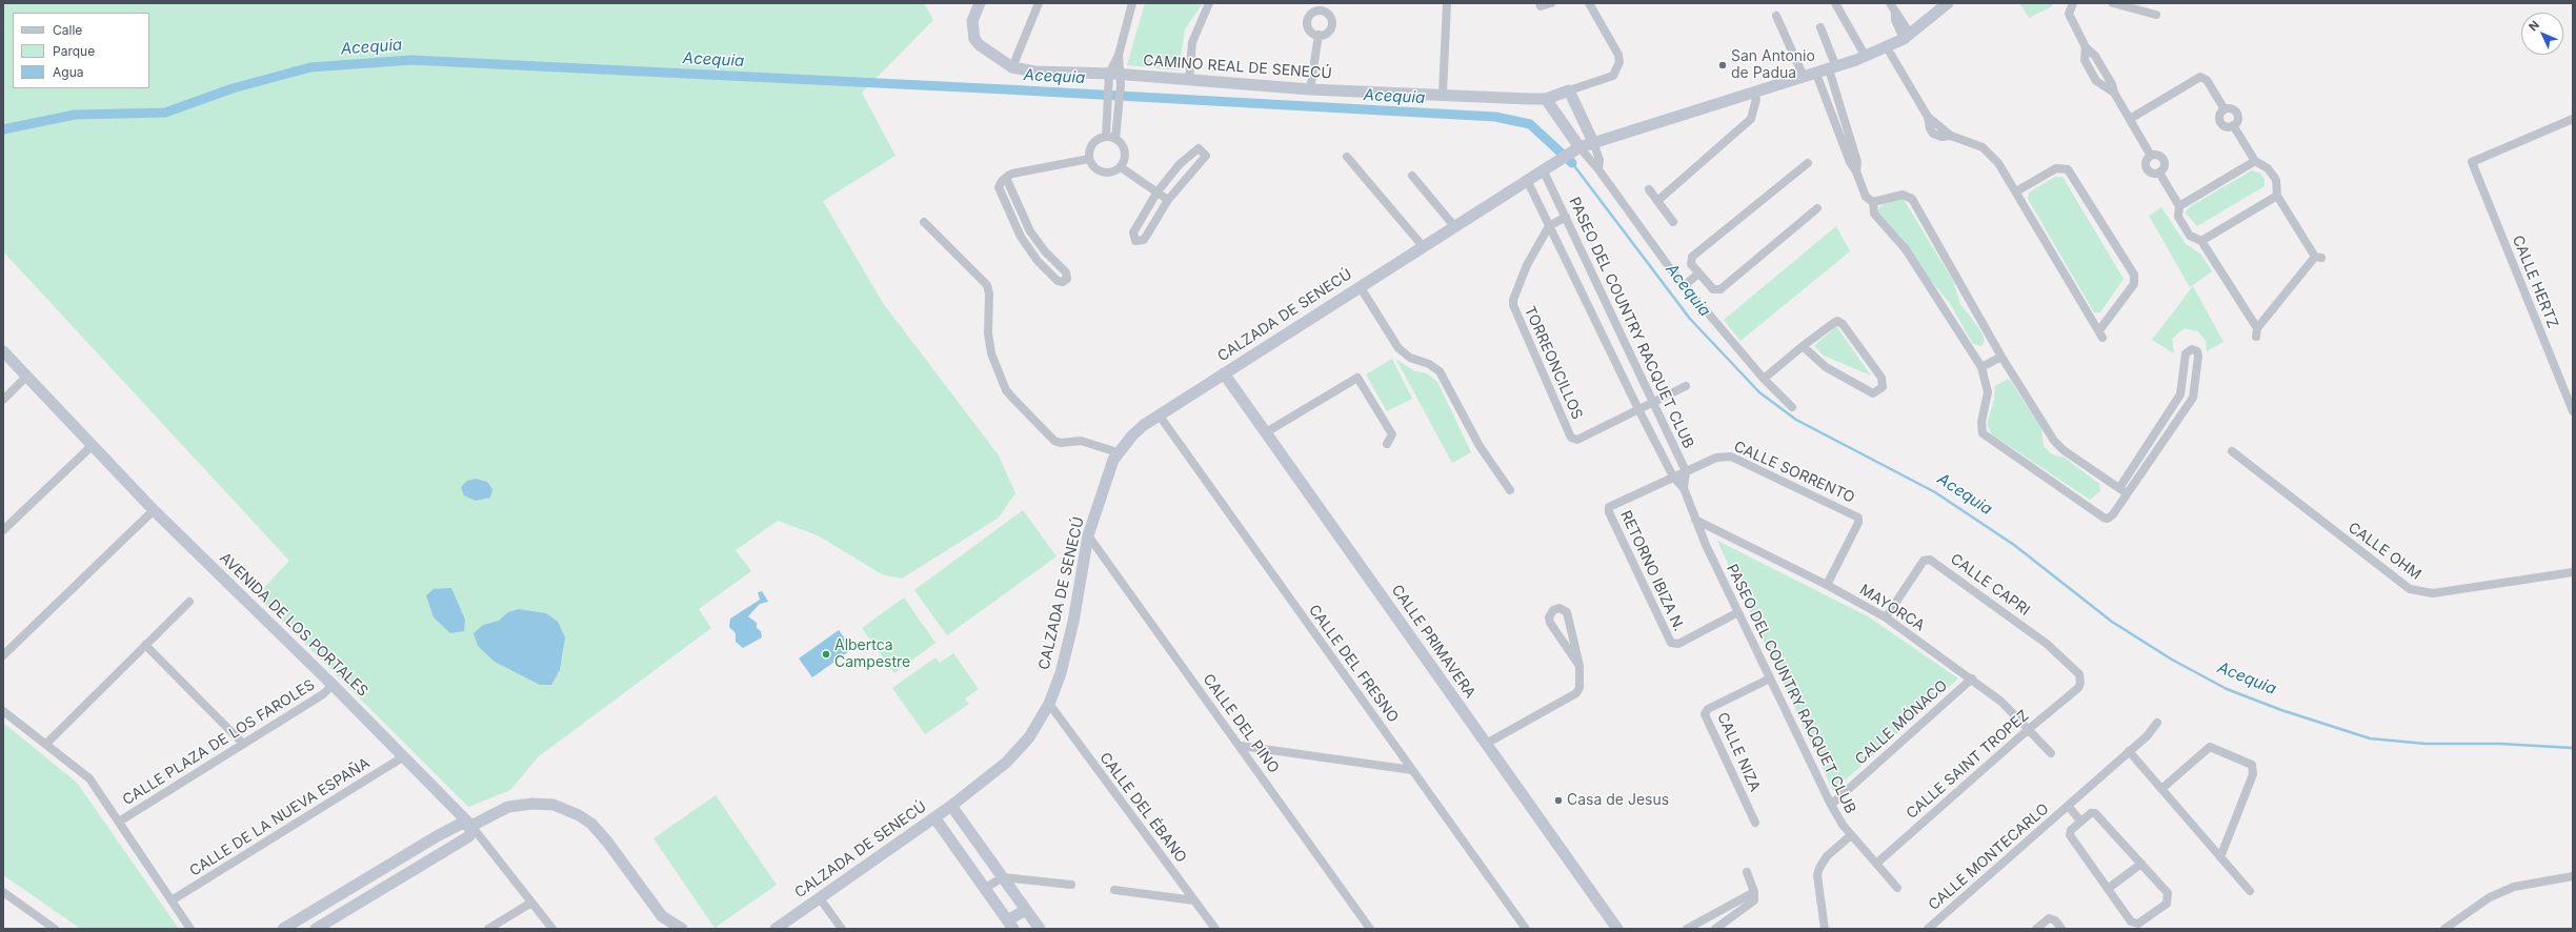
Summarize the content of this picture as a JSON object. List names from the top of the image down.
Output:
{
  "streets": {
    "street": [
      "CAMINO REAL DE SENECÚ",
      "CALLE HERTZ",
      "CALZADA DE SENECÚ",
      "PASEO DEL COUNTRY RACQUET CLUB",
      "TORREONCILLOS",
      "CALLE SORRENTO",
      "CALLE OHM",
      "RETORNO IBIZA N.",
      "CALLE CAPRI",
      "MAYORCA",
      "AVENIDA DE LOS PORTALES",
      "CALLE PRIMAVERA",
      "CALLE DEL FRESNO",
      "CALLE MÓNACO",
      "CALLE DEL PINO",
      "CALLE PLAZA DE LOS FAROLES",
      "CALLE NIZA",
      "CALLE SAINT TROPEZ",
      "CALLE DEL ÉBANO",
      "CALLE DE LA NUEVA ESPAÑA",
      "CALLE MONTECARLO"
    ]
  },
  "crossings": [
    ["CALZADA DE SENECÚ", "PASEO DEL COUNTRY RACQUET CLUB"],
    ["CALZADA DE SENECÚ", "CALLE PRIMAVERA"],
    ["CALZADA DE SENECÚ", "CALLE DEL FRESNO"],
    ["CALZADA DE SENECÚ", "CALLE DEL PINO"],
    ["CALZADA DE SENECÚ", "CALLE DEL ÉBANO"],
    ["PASEO DEL COUNTRY RACQUET CLUB", "TORREONCILLOS"],
    ["PASEO DEL COUNTRY RACQUET CLUB", "CALLE SORRENTO"],
    ["PASEO DEL COUNTRY RACQUET CLUB", "RETORNO IBIZA N."],
    ["PASEO DEL COUNTRY RACQUET CLUB", "MAYORCA"],
    ["PASEO DEL COUNTRY RACQUET CLUB", "CALLE MÓNACO"],
    ["PASEO DEL COUNTRY RACQUET CLUB", "CALLE NIZA"],
    ["PASEO DEL COUNTRY RACQUET CLUB", "CALLE SAINT TROPEZ"],
    ["CALLE SORRENTO", "RETORNO IBIZA N."],
    ["CALLE SORRENTO", "MAYORCA"],
    ["CALLE CAPRI", "MAYORCA"],
    ["CALLE CAPRI", "CALLE SAINT TROPEZ"],
    ["MAYORCA", "CALLE MÓNACO"],
    ["MAYORCA", "CALLE SAINT TROPEZ"],
    ["AVENIDA DE LOS PORTALES", "CALLE PLAZA DE LOS FAROLES"],
    ["AVENIDA DE LOS PORTALES", "CALLE DE LA NUEVA ESPAÑA"]
  ],
  "water": ["Acequia"],
  "places": ["San Antonio de Padua", "Albertca Campestre", "Casa de Jesus"],
  "legend": ["Calle", "Parque", "Agua"],
  "north": "top left"
}
